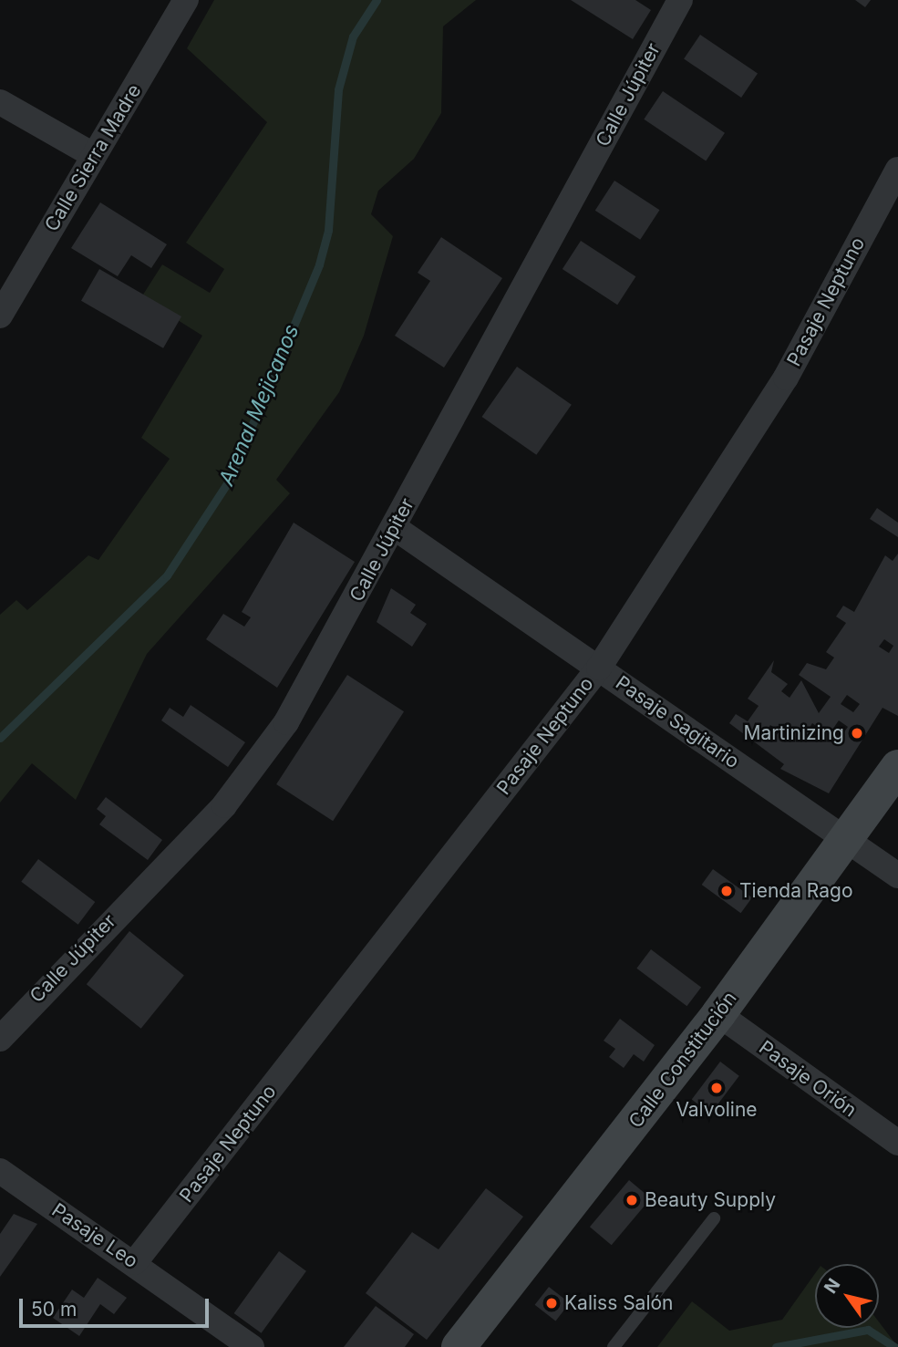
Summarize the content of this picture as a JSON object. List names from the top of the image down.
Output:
{
  "streets": {
    "main road": ["Calle Constitución"],
    "street": [
      "Calle Júpiter",
      "Calle Sierra Madre",
      "Pasaje Neptuno",
      "Pasaje Sagitario",
      "Pasaje Orión",
      "Pasaje Leo"
    ]
  },
  "crossings": [
    ["Calle Júpiter", "Pasaje Sagitario"],
    ["Pasaje Neptuno", "Pasaje Sagitario"],
    ["Pasaje Neptuno", "Pasaje Leo"],
    ["Pasaje Sagitario", "Calle Constitución"],
    ["Calle Constitución", "Pasaje Orión"]
  ],
  "water": ["Arenal Mejicanos"],
  "places": [
    "Martinizing",
    "Tienda Rago",
    "Valvoline",
    "Beauty Supply",
    "Kaliss Salón"
  ],
  "scale_bar": "50 m",
  "north": "top left"
}
